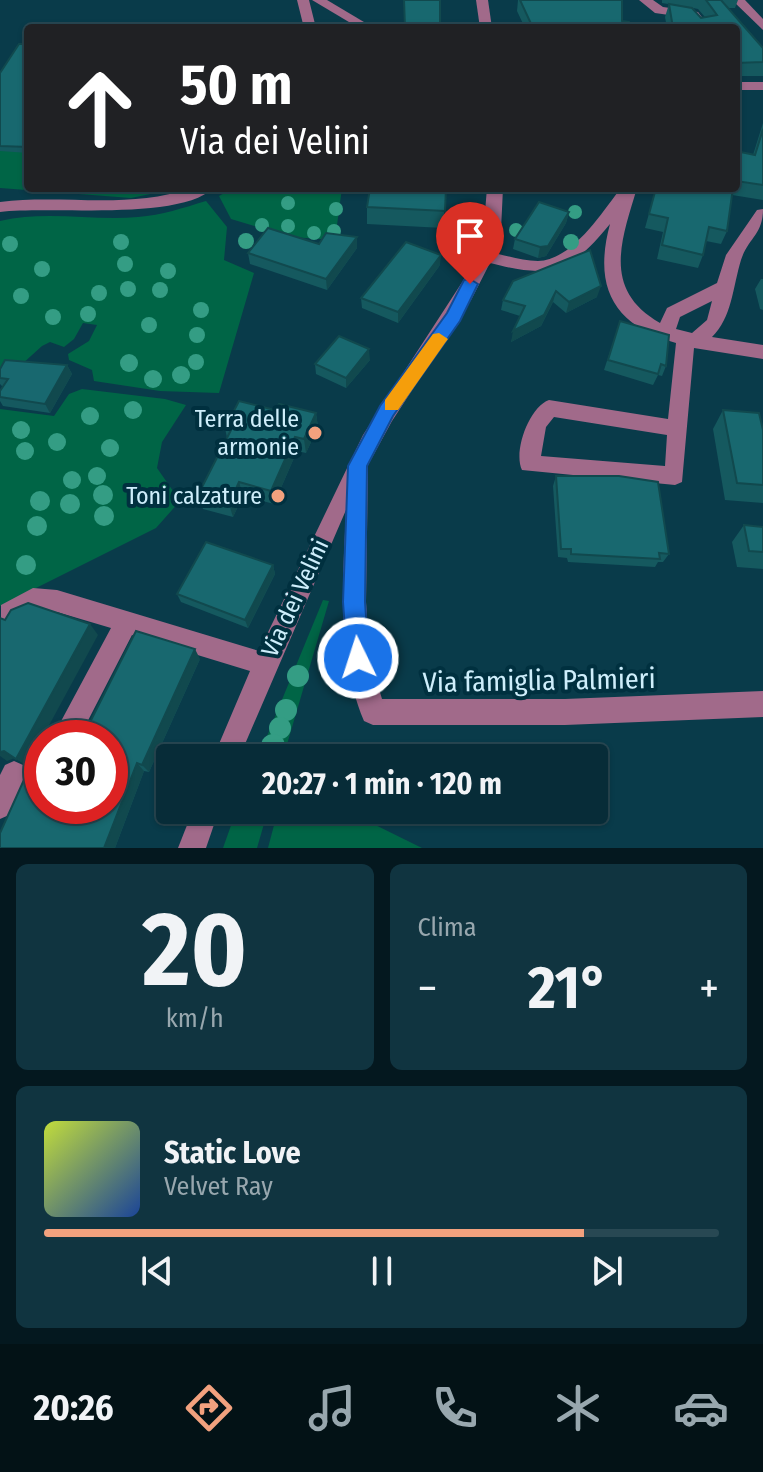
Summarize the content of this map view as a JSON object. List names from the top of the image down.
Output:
{
  "streets": {
    "street": ["Via dei Velini", "Via famiglia Palmieri"]
  },
  "crossings": [
    ["Via dei Velini", "Via famiglia Palmieri"]
  ],
  "places": ["Terra delle armonie", "Toni calzature"],
  "page": {
    "turn": ["50 m", "Via dei Velini"],
    "limit": "30",
    "trip": "20:27 · 1 min · 120 m",
    "tile": [
      ["20", "km/h"],
      "Clima"
    ],
    "heat": ["−", "21°", "+"],
    "song": ["Static Love", "Velvet Ray"],
    "tabs": "20:26"
  }
}
